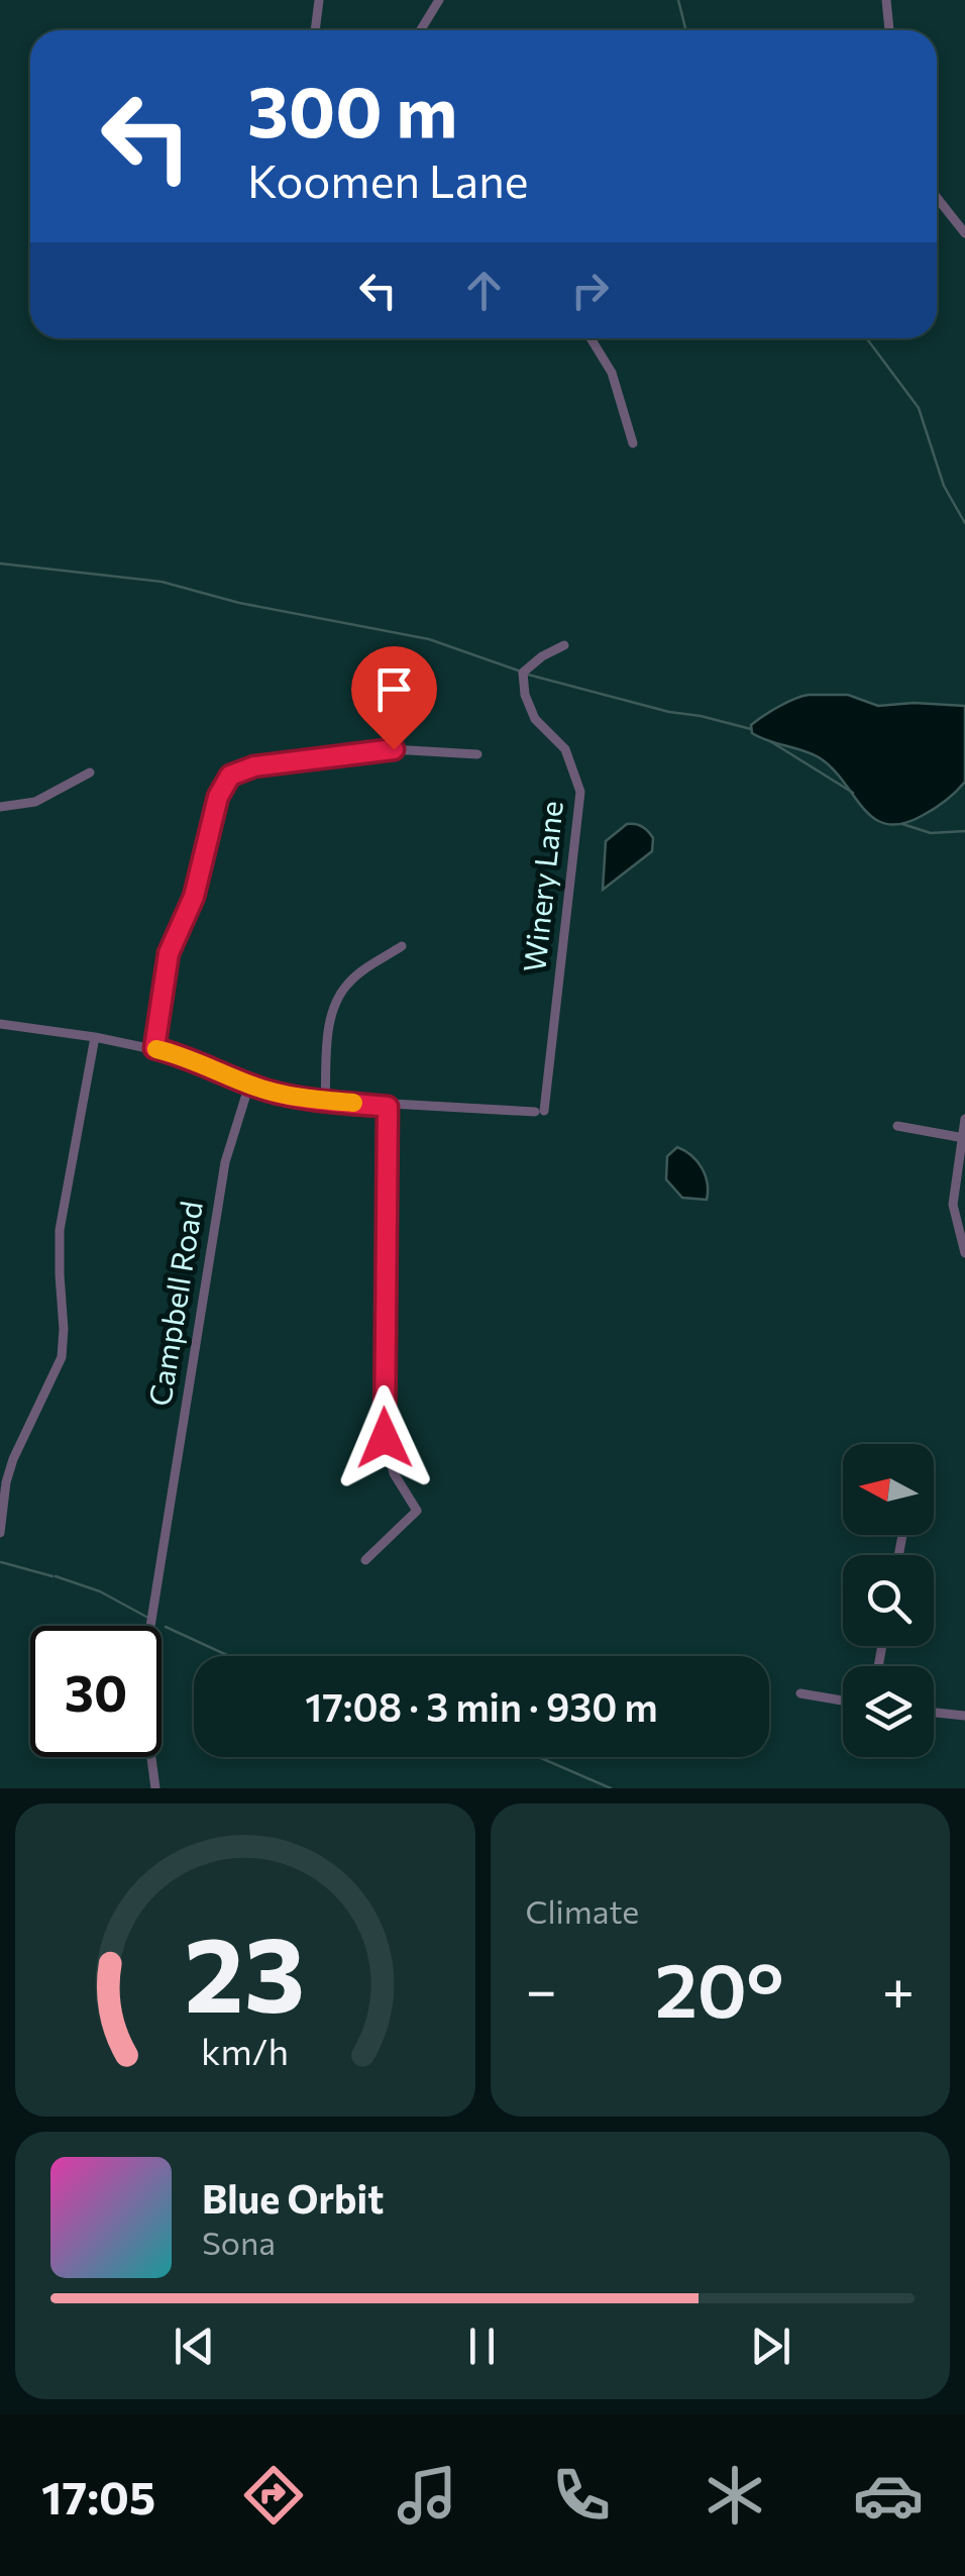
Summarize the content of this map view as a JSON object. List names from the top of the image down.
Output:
{
  "streets": {
    "street": ["Winery Lane", "Campbell Road"]
  },
  "north": "left",
  "page": {
    "turn": ["300 m", "Koomen Lane"],
    "limit": "30",
    "trip": "17:08 · 3 min · 930 m",
    "tile": "Climate",
    "heat": ["−", "20°", "+"],
    "song": ["Blue Orbit", "Sona"],
    "tabs": "17:05",
    "gauge": ["23", "km/h"]
  }
}
